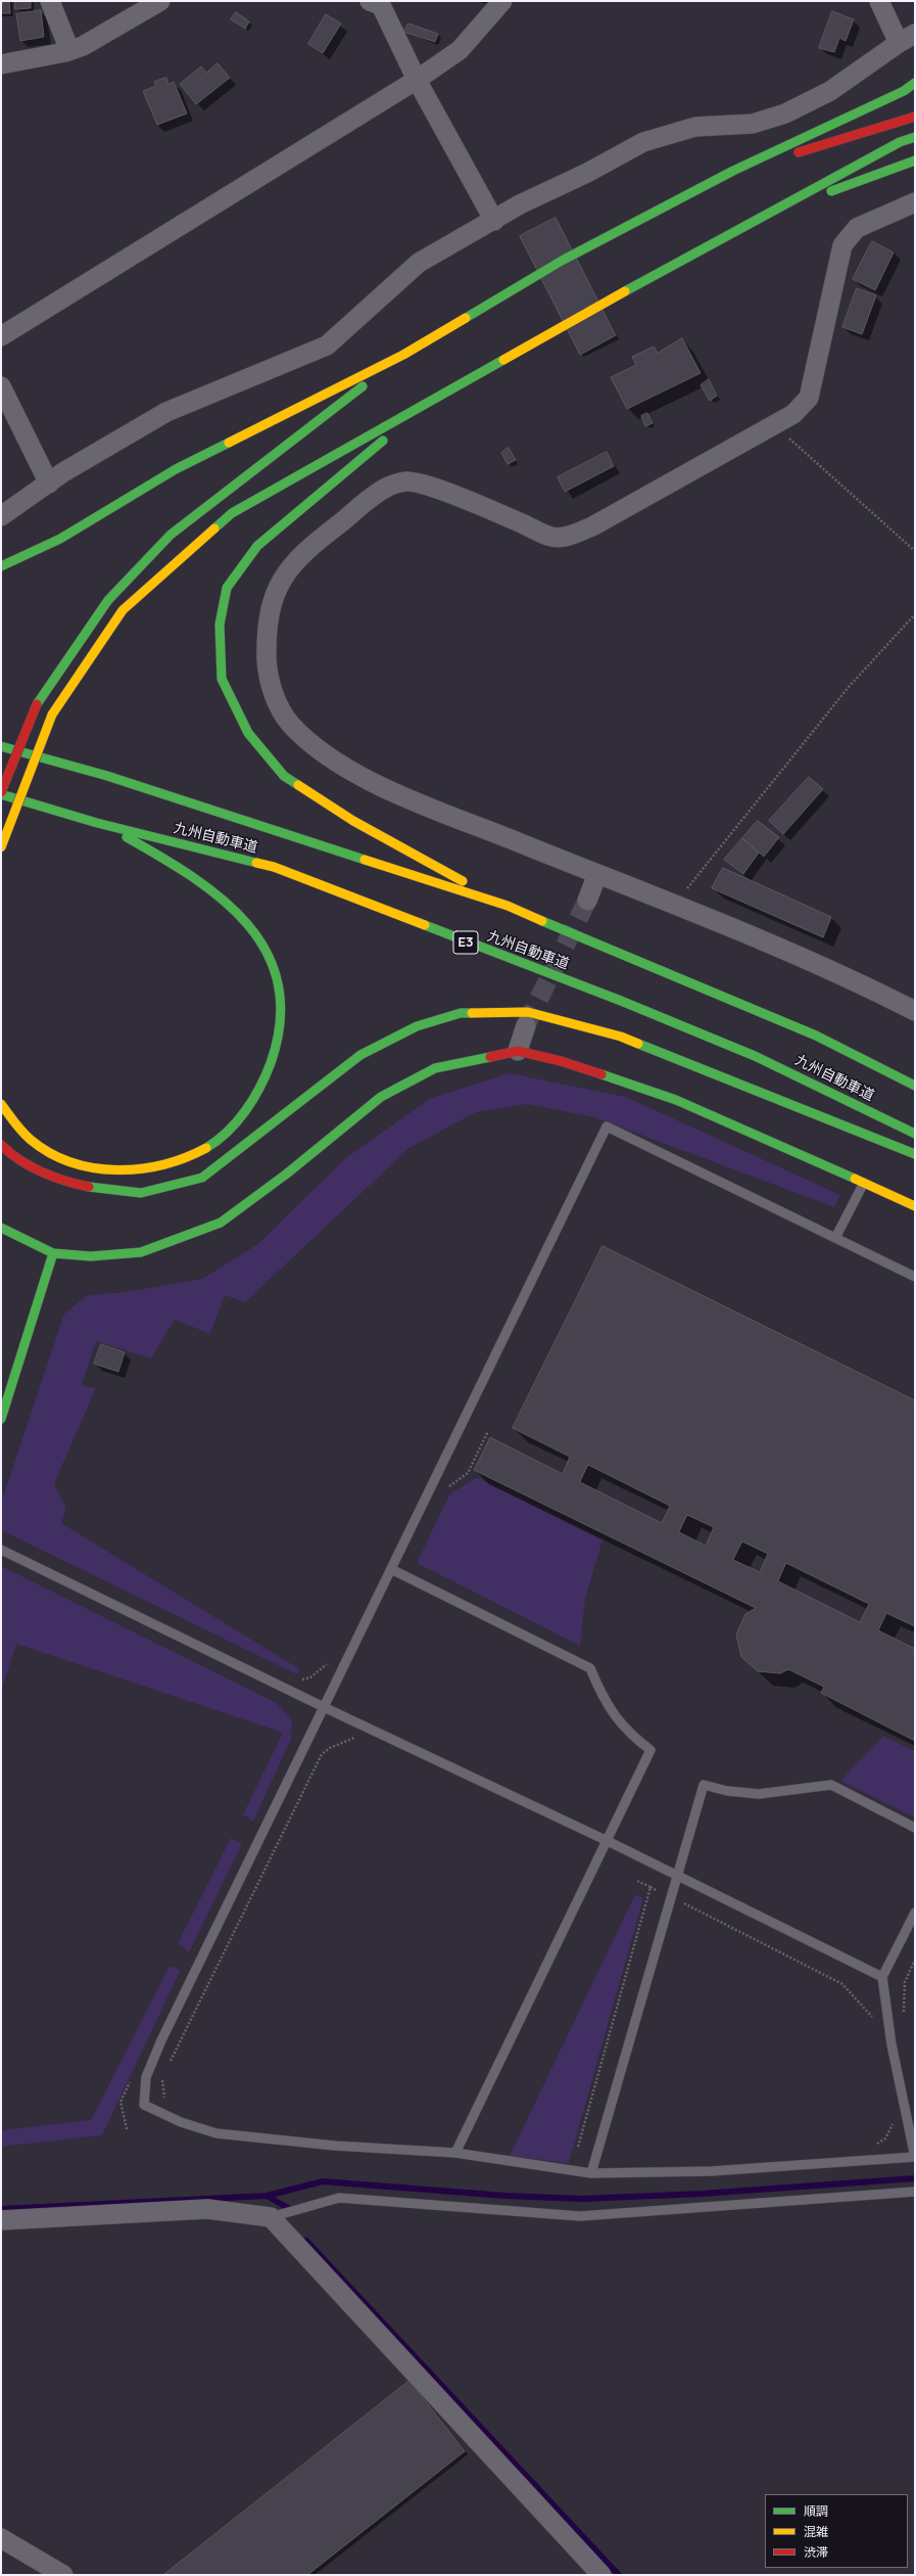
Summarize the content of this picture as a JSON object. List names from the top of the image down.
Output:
{
  "streets": {
    "main road": ["九州自動車道", "E3"]
  },
  "legend": ["順調", "混雑", "渋滞"]
}
